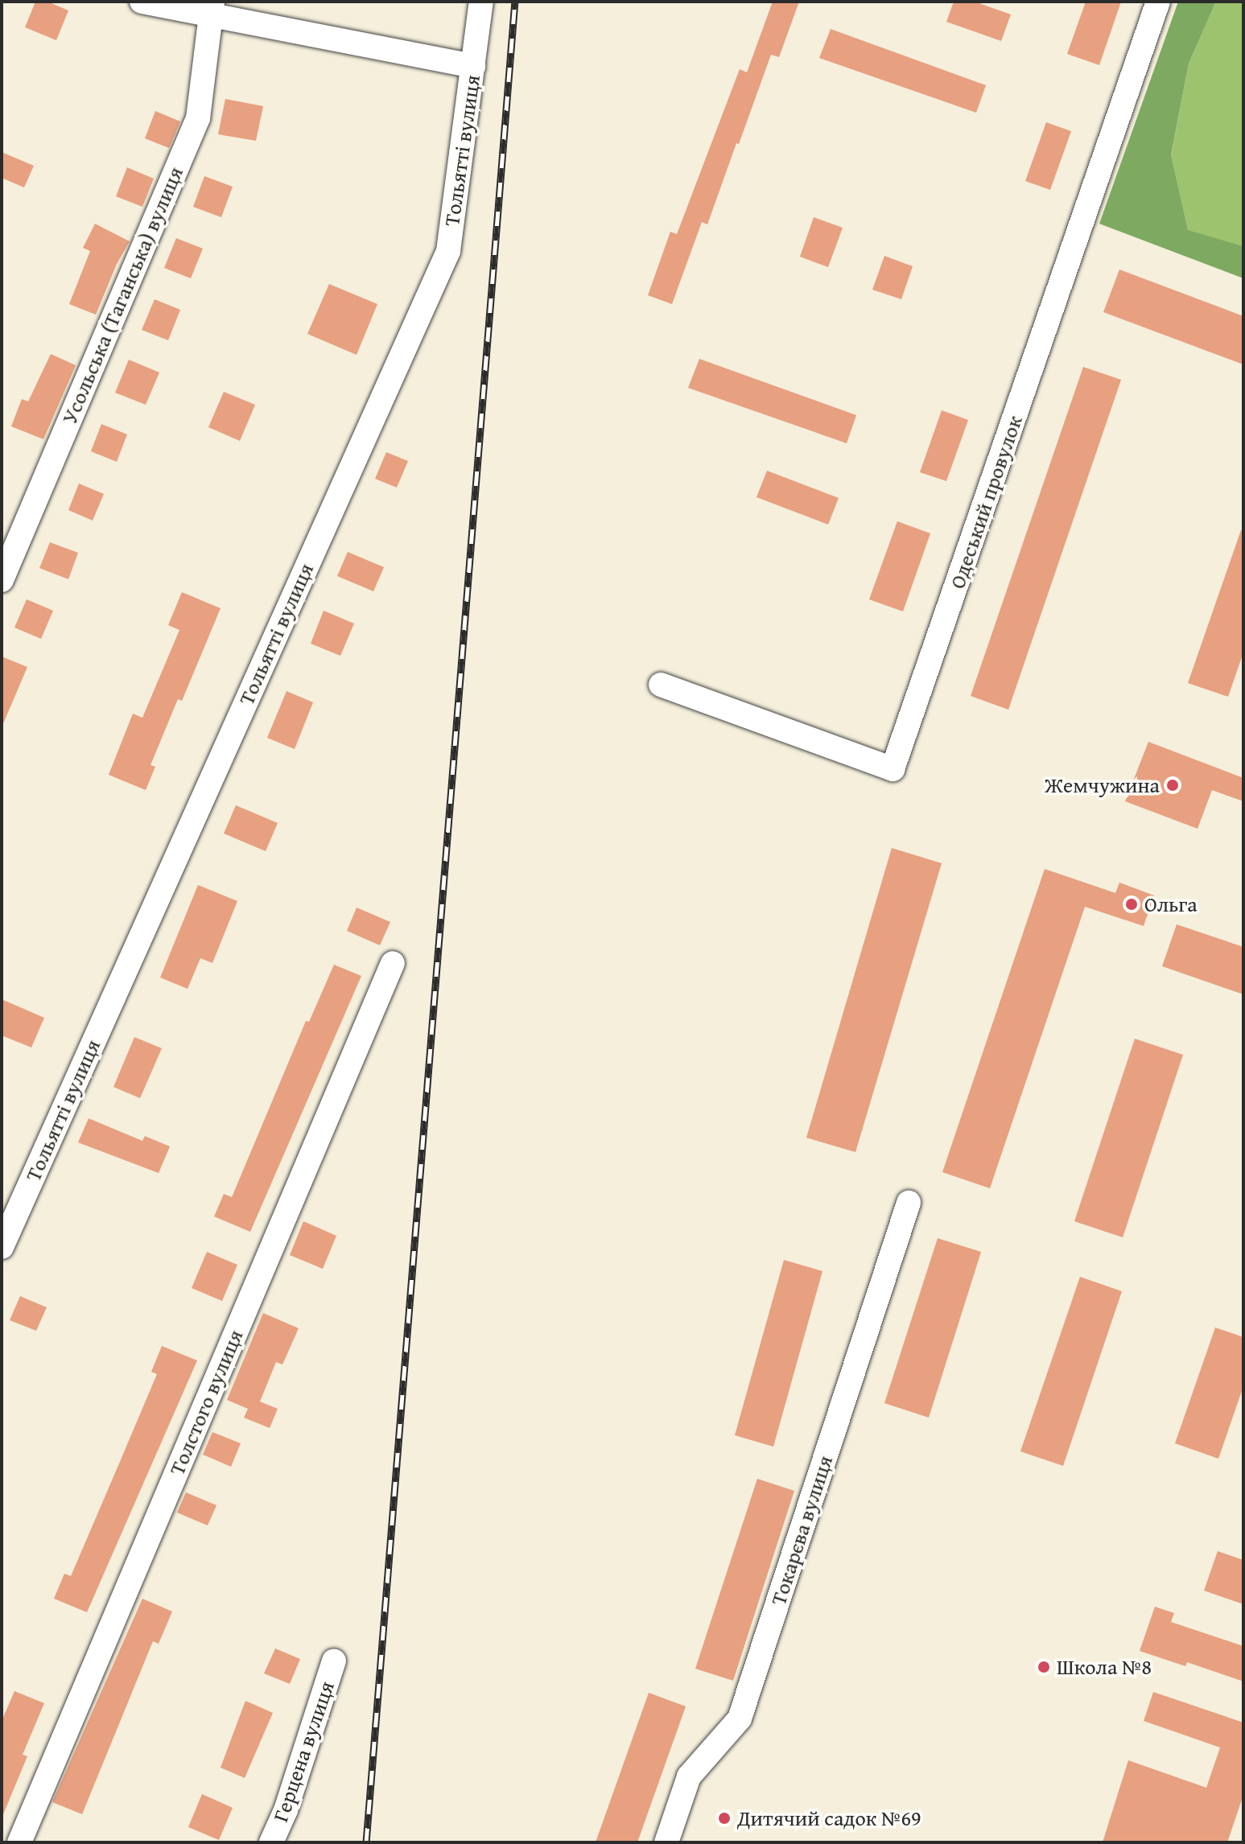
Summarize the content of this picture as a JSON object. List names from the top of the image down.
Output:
{
  "streets": {
    "street": [
      "Тольятті вулиця",
      "Усольська (Таганська) вулиця",
      "Одеський провулок",
      "Толстого вулиця",
      "Токарєва вулиця",
      "Герцена вулиця"
    ]
  },
  "places": [
    "Жемчужина",
    "Ольга",
    "Школа №8",
    "Дитячий садок №69"
  ]
}
